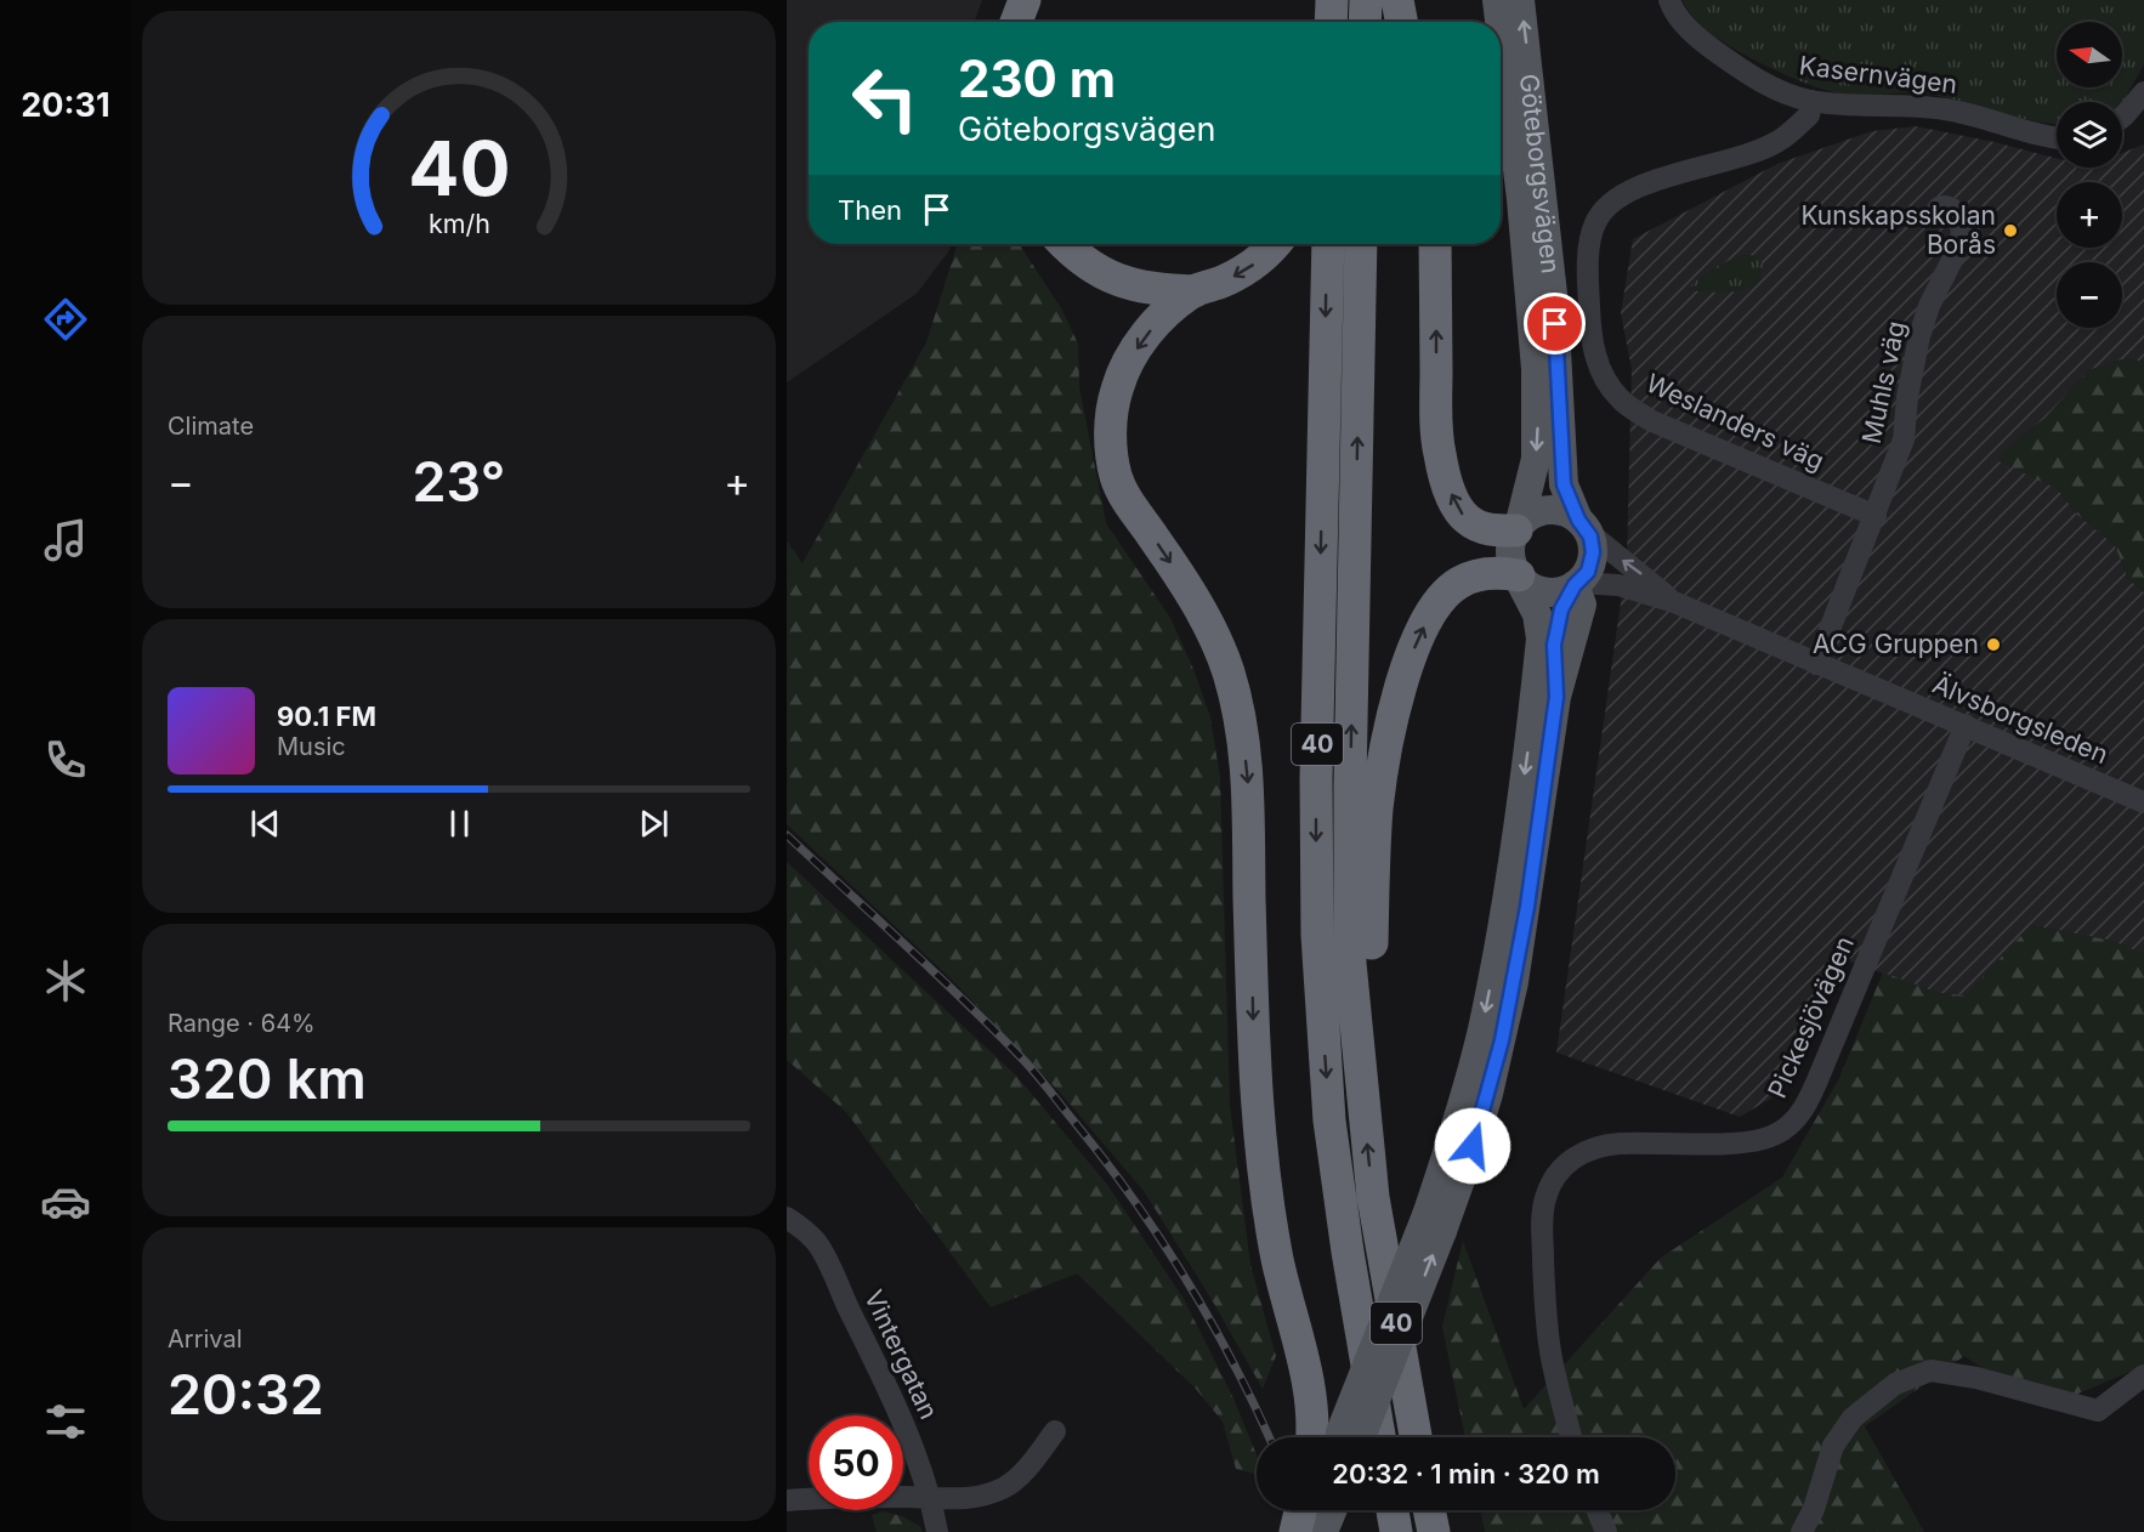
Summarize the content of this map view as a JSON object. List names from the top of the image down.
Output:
{
  "streets": {
    "highway": ["40"],
    "main road": ["Göteborgsvägen"],
    "street": [
      "Kasernvägen",
      "Muhls väg",
      "Weslanders väg",
      "Älvsborgsleden",
      "Pickesjövägen",
      "Vintergatan"
    ]
  },
  "crossings": [
    ["Kasernvägen", "Weslanders väg"],
    ["Göteborgsvägen", "Älvsborgsleden"],
    ["Muhls väg", "Weslanders väg"],
    ["Muhls väg", "Älvsborgsleden"],
    ["Älvsborgsleden", "Pickesjövägen"]
  ],
  "places": ["Kunskapsskolan Borås", "ACG Gruppen"],
  "north": "left",
  "page": {
    "tabs": "20:31",
    "map_buttons": ["+", "−"],
    "turn": ["230 m", "Göteborgsvägen"],
    "then": "Then",
    "tile": [
      "Climate",
      ["Range · 64%", "320 km"],
      ["Arrival", "20:32"]
    ],
    "heat": ["−", "23°", "+"],
    "song": ["90.1 FM", "Music"],
    "limit": "50",
    "trip": "20:32 · 1 min · 320 m",
    "gauge": ["40", "km/h"]
  }
}
